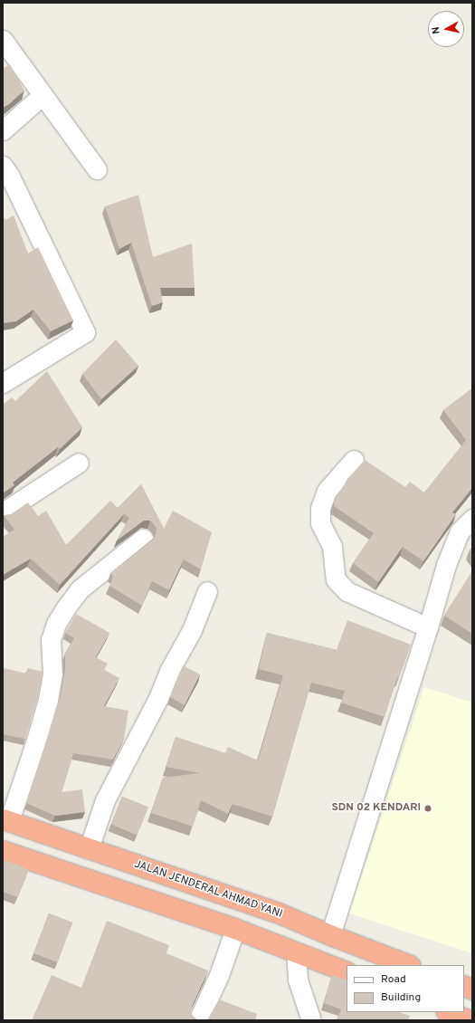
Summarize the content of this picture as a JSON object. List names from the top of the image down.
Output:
{
  "streets": {
    "highway": ["JALAN JENDERAL AHMAD YANI"]
  },
  "places": ["SDN 02 KENDARI"],
  "legend": ["Road", "Building"],
  "north": "left"
}
